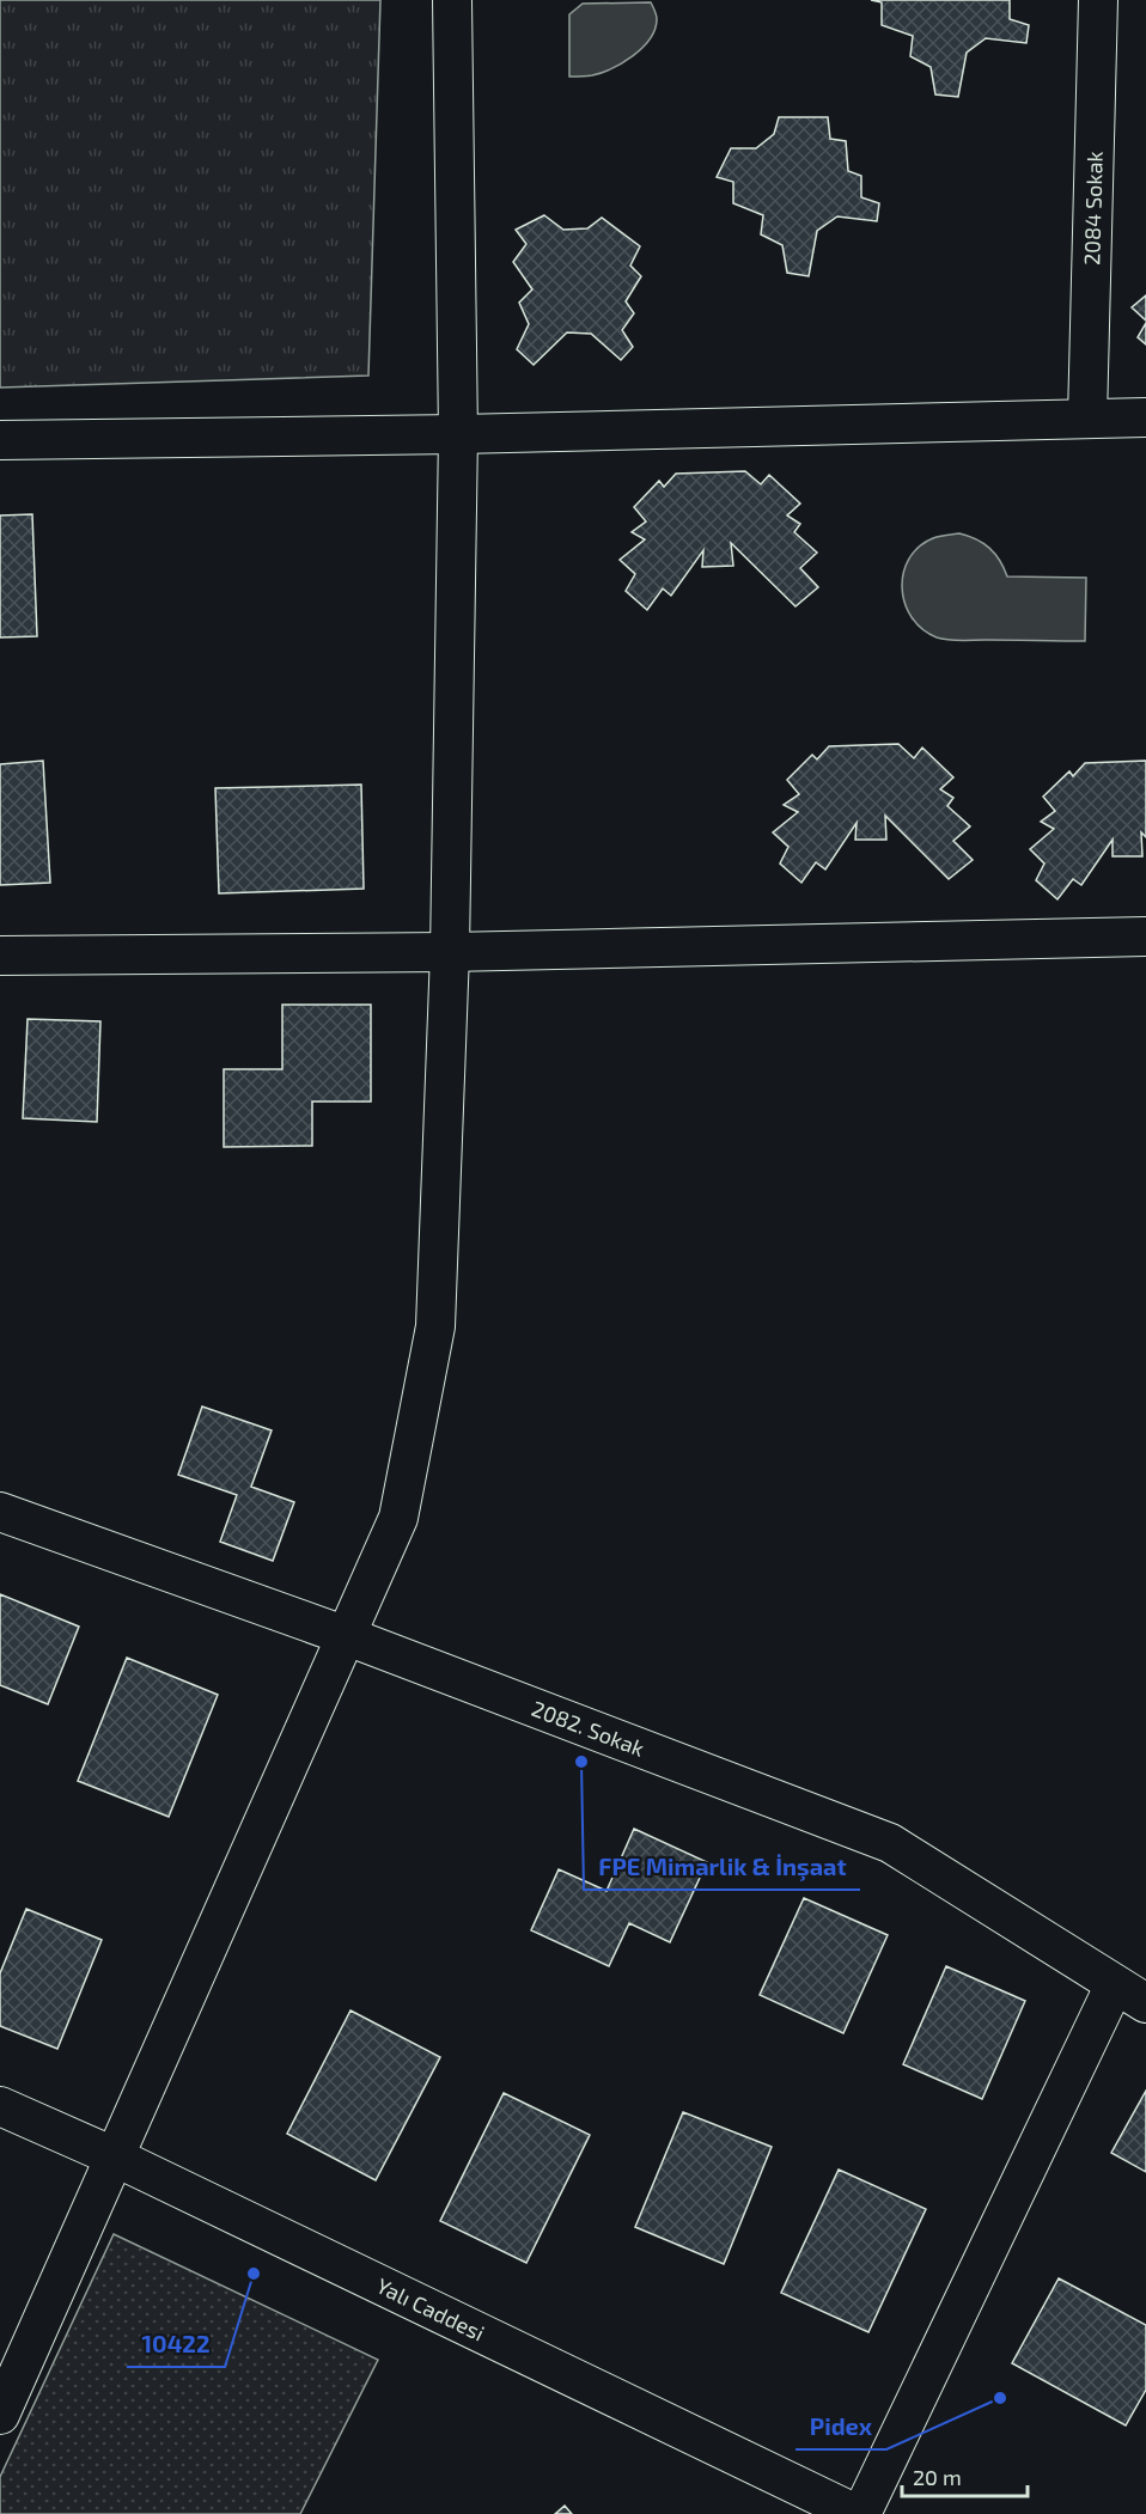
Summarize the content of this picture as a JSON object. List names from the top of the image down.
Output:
{
  "streets": {
    "street": ["2084 Sokak", "2082. Sokak", "Yalı Caddesi"]
  },
  "places": ["FPE Mimarlik & İnşaat", "10422", "Pidex"],
  "scale_bar": "20 m"
}
